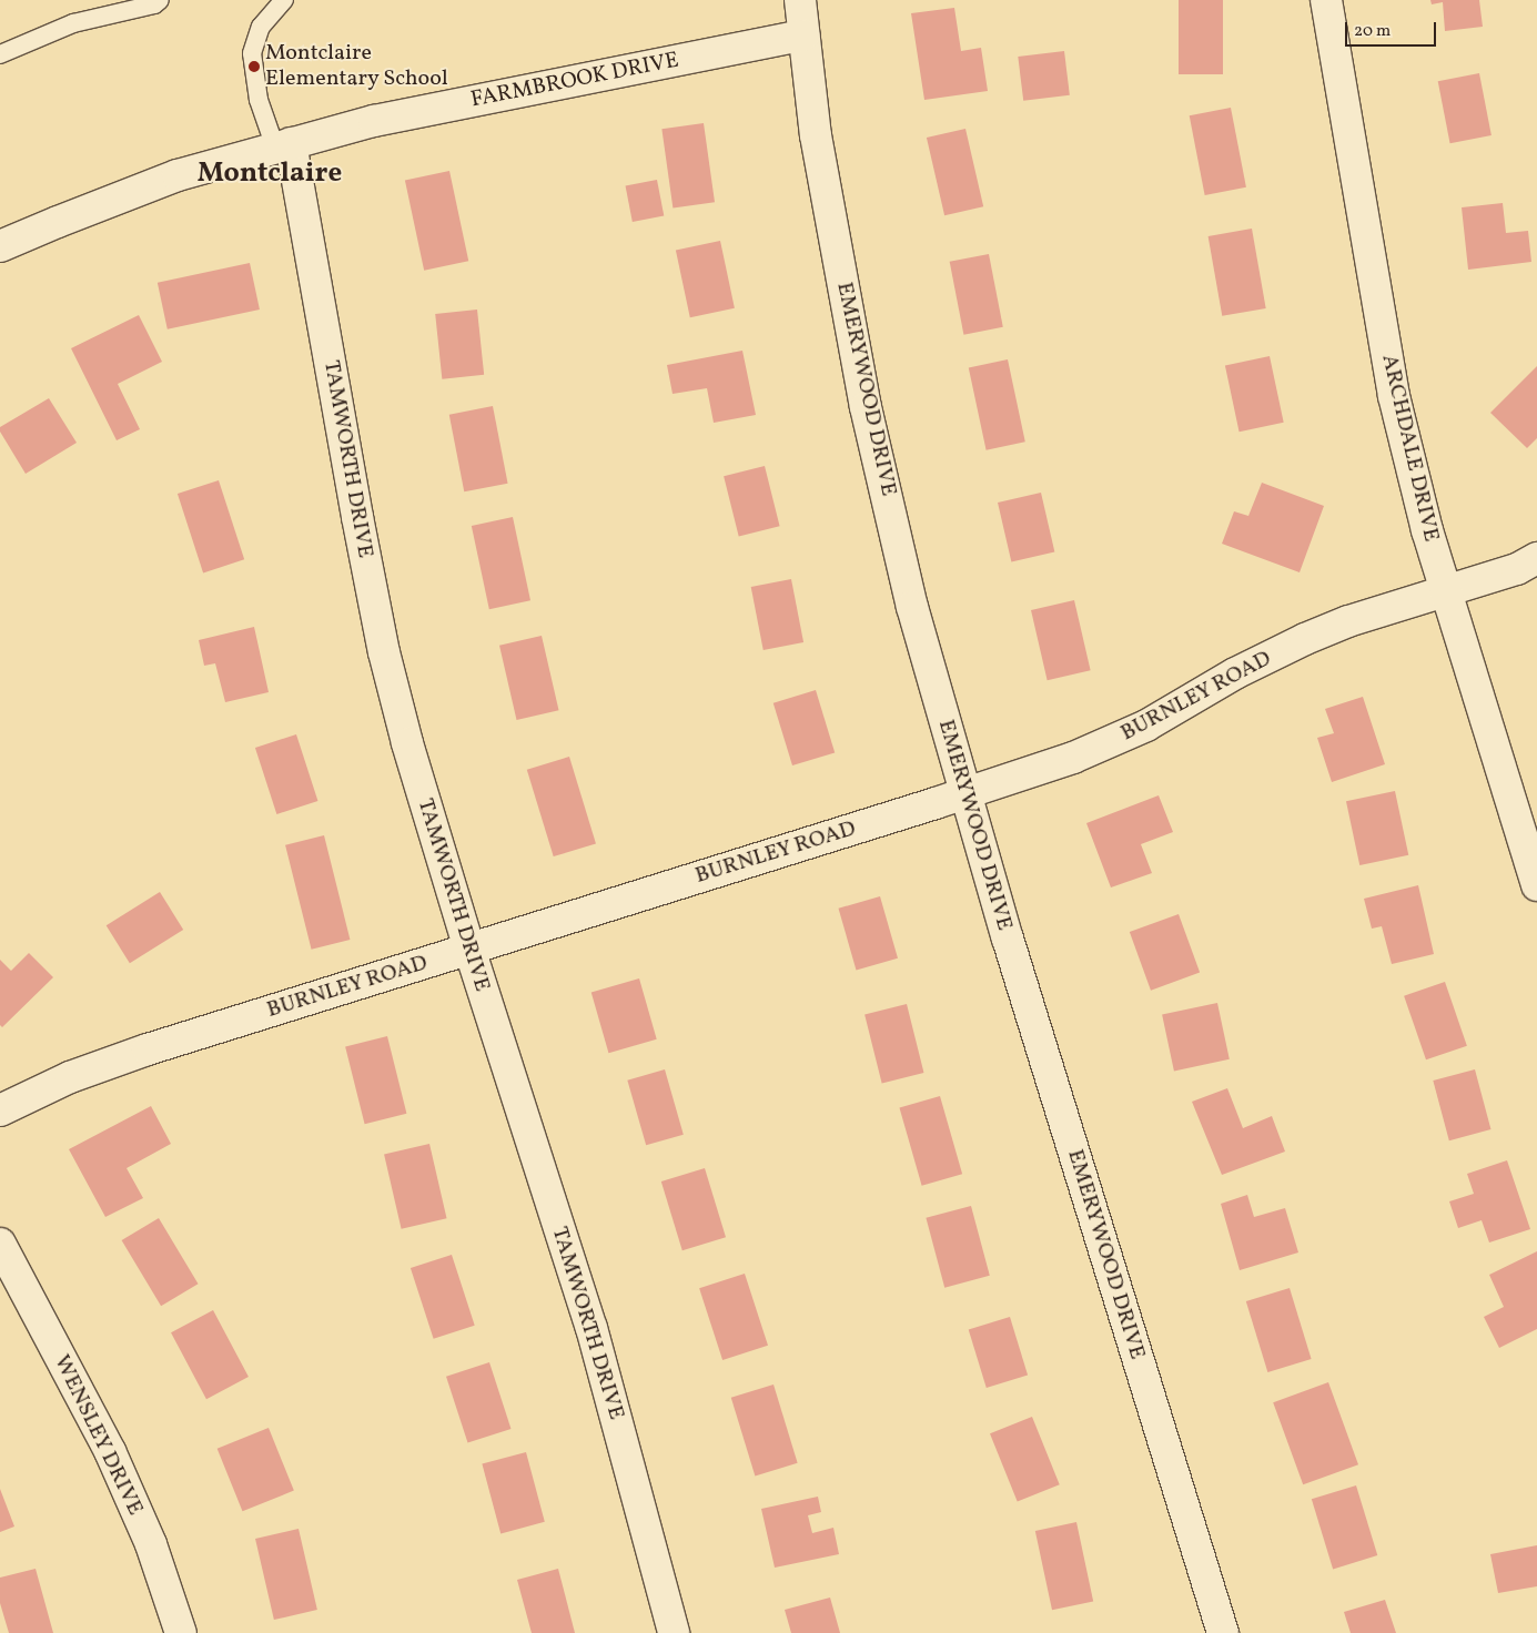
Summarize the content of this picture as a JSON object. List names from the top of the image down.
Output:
{
  "streets": {
    "street": [
      "FARMBROOK DRIVE",
      "EMERYWOOD DRIVE",
      "ARCHDALE DRIVE",
      "TAMWORTH DRIVE",
      "BURNLEY ROAD",
      "WENSLEY DRIVE"
    ]
  },
  "crossings": [
    ["FARMBROOK DRIVE", "EMERYWOOD DRIVE"],
    ["FARMBROOK DRIVE", "TAMWORTH DRIVE"],
    ["EMERYWOOD DRIVE", "BURNLEY ROAD"],
    ["ARCHDALE DRIVE", "BURNLEY ROAD"],
    ["TAMWORTH DRIVE", "BURNLEY ROAD"]
  ],
  "districts": ["Montclaire"],
  "places": ["Montclaire Elementary School"],
  "scale_bar": "20 m"
}
